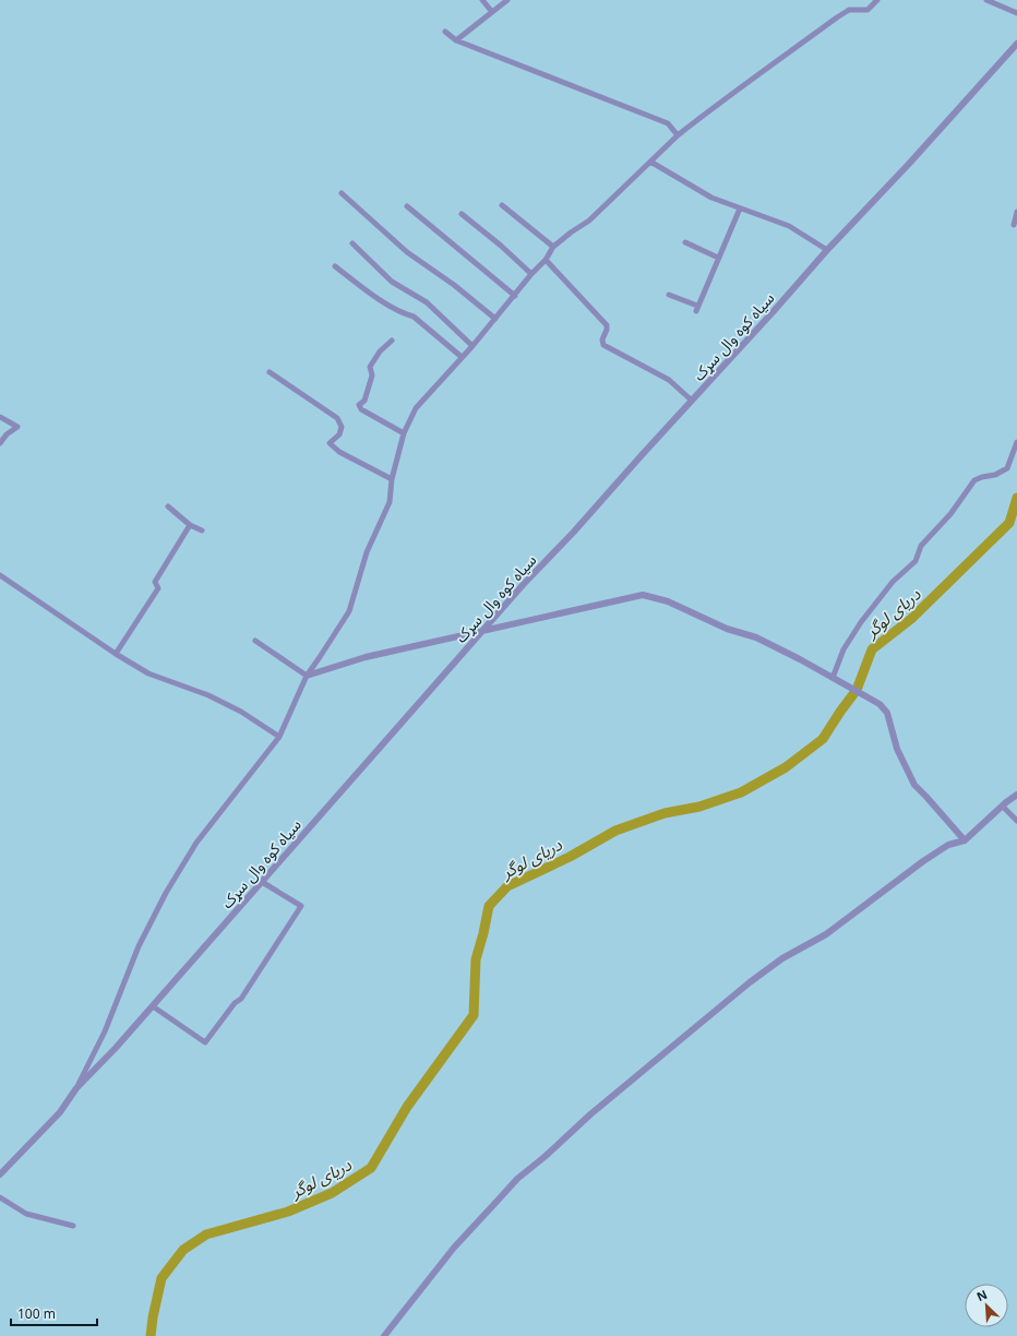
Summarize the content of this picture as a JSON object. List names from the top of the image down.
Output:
{
  "streets": {
    "street": ["سیاه کوه وال سړک"]
  },
  "water": ["دریای لوگر"],
  "scale_bar": "100 m",
  "north": "top left"
}
